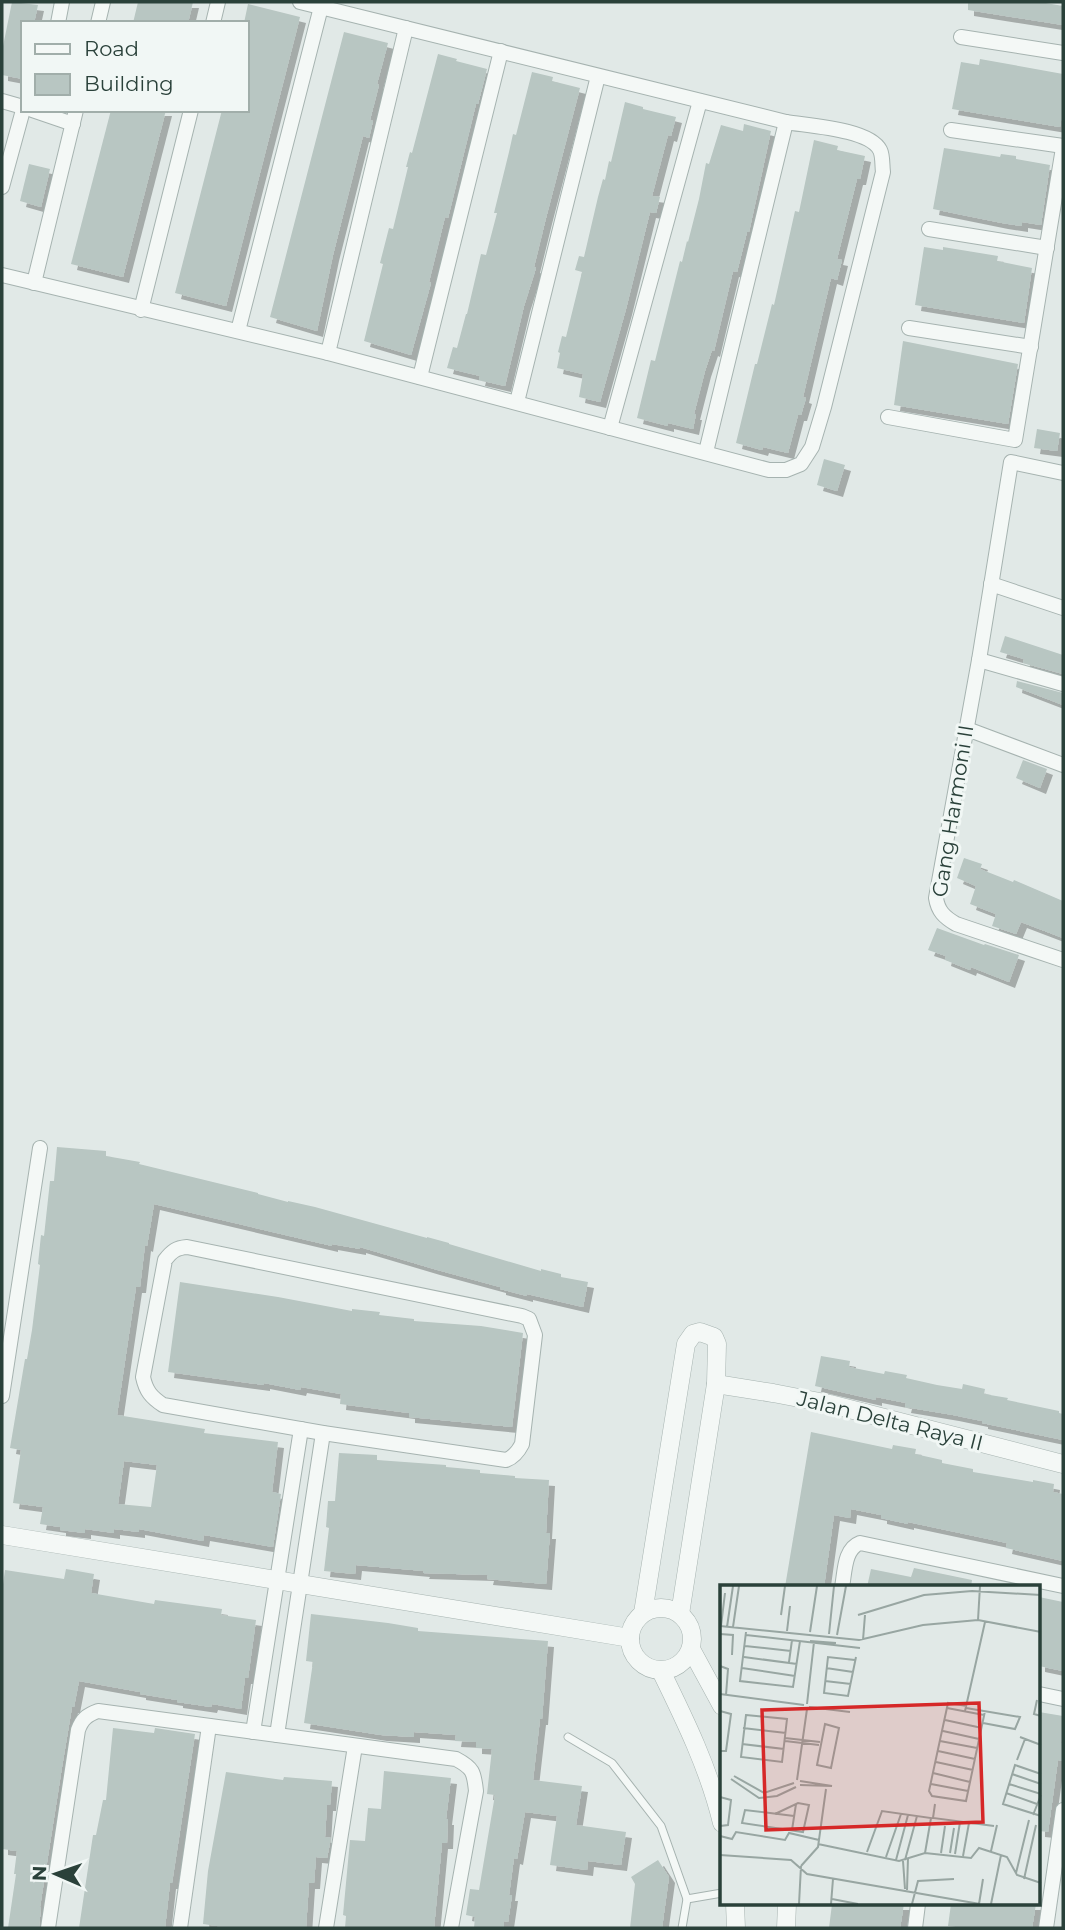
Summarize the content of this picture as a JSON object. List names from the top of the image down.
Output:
{
  "streets": {
    "street": ["Gang Harmoni II", "Jalan Delta Raya II"]
  },
  "legend": ["Road", "Building"],
  "north": "left"
}
